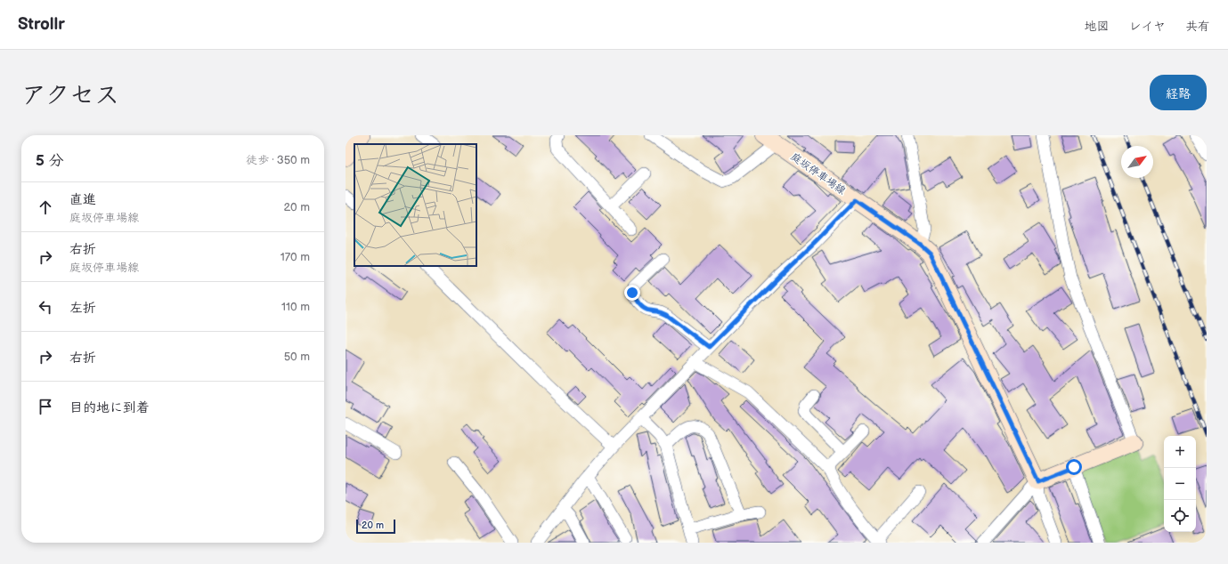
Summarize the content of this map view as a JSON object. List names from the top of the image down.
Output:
{
  "streets": {
    "main road": ["庭坂停車場線"]
  },
  "scale_bar": "20 m",
  "north": "top right",
  "page": {
    "header": "Strollr",
    "nav": ["地図", "レイヤ", "共有"],
    "title": "アクセス",
    "buttons": "経路",
    "heading": ["5 分", "徒歩 · 350 m"],
    "list": [
      ["直進", "庭坂停車場線", "20 m"],
      ["右折", "庭坂停車場線", "170 m"],
      ["左折", "110 m"],
      ["右折", "50 m"],
      "目的地に到着"
    ],
    "map_buttons": ["+", "−"],
    "scale": "20 m"
  }
}
